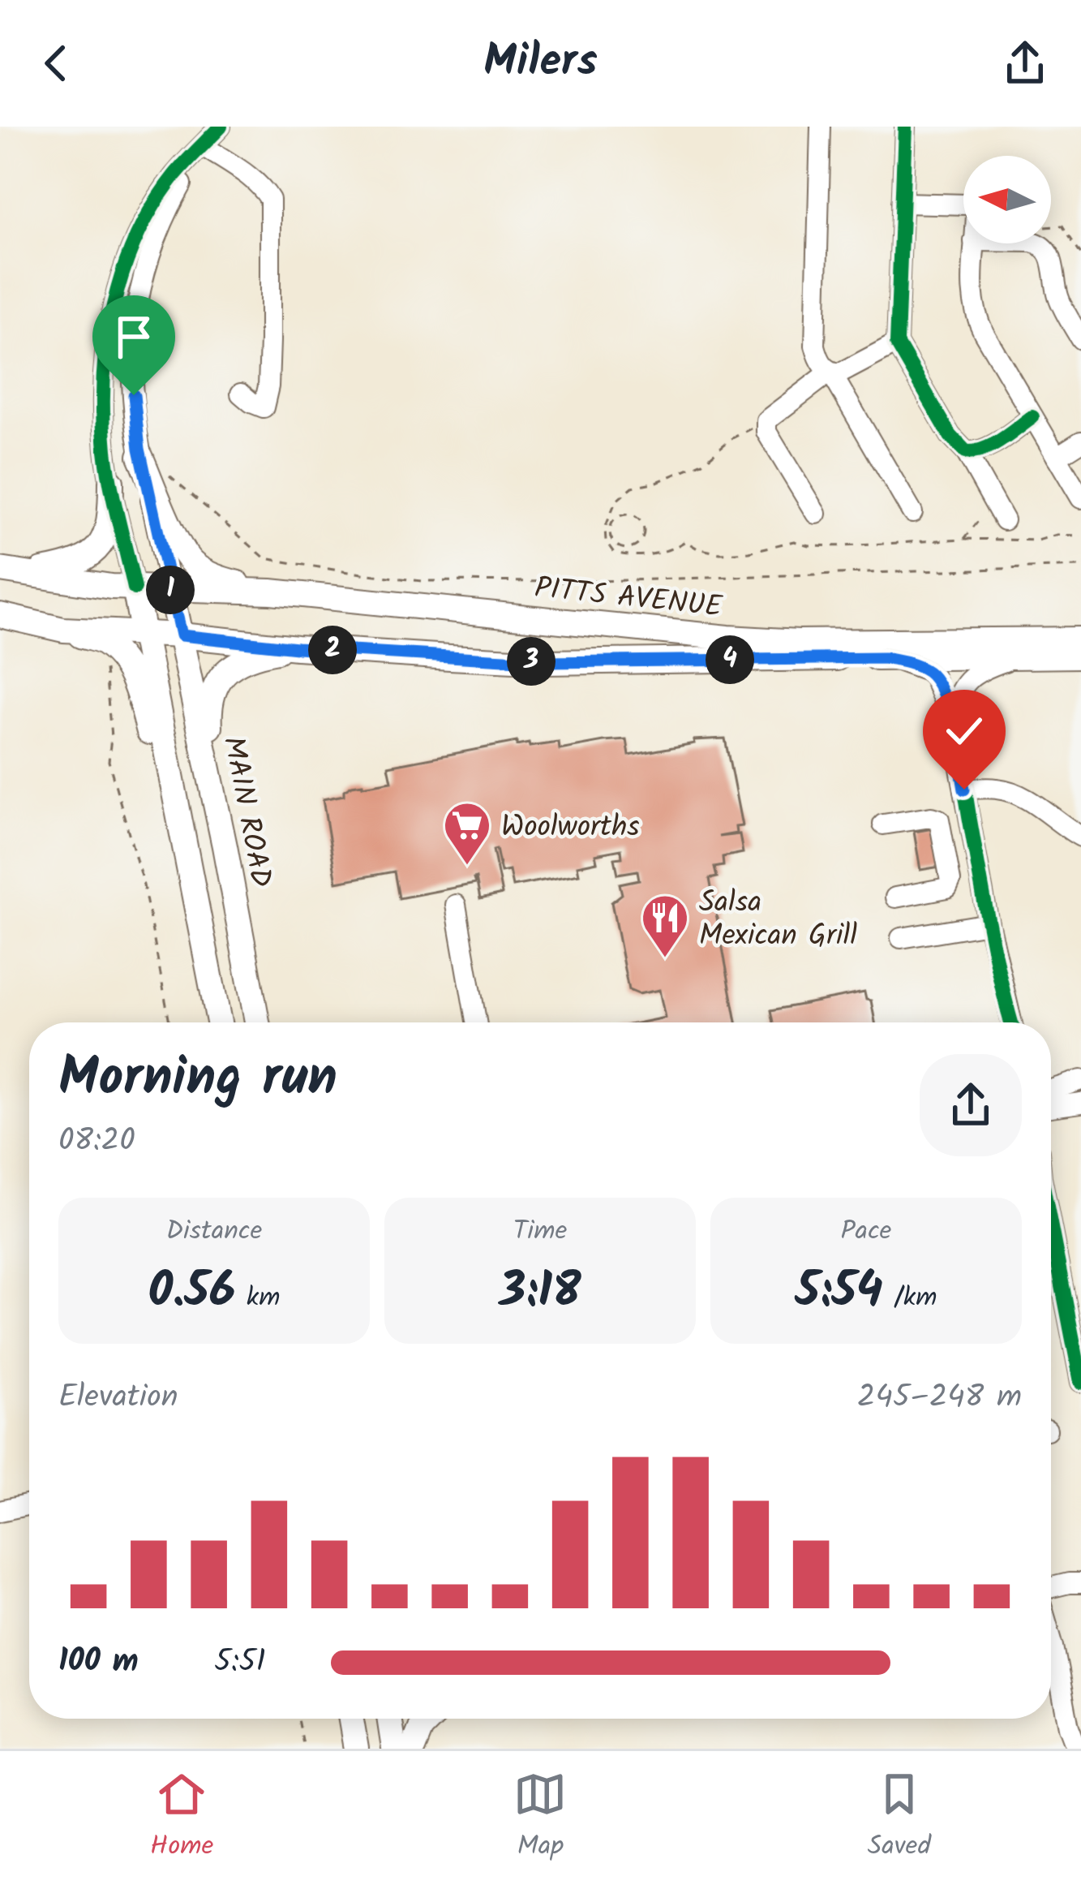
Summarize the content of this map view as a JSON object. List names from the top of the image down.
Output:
{
  "streets": {
    "main road": ["PITTS AVENUE", "MAIN ROAD"]
  },
  "crossings": [
    ["PITTS AVENUE", "MAIN ROAD"]
  ],
  "places": {
    "supermarket": ["Woolworths"],
    "restaurant": ["Salsa Mexican Grill"]
  },
  "north": "left",
  "page": {
    "header": "Milers",
    "pins": [
      "1",
      "2",
      "4",
      "3"
    ],
    "heading": ["Morning run", "08:20"],
    "stats": [
      ["Distance", "0.56 km"],
      ["Time", "3:18"],
      ["Pace", "5:54 /km"]
    ],
    "chart": ["Elevation", "245–248 m"],
    "list": [
      {
        "name": "100 m",
        "note": "5:51"
      }
    ],
    "tabs": ["Home", "Map", "Saved"]
  }
}
